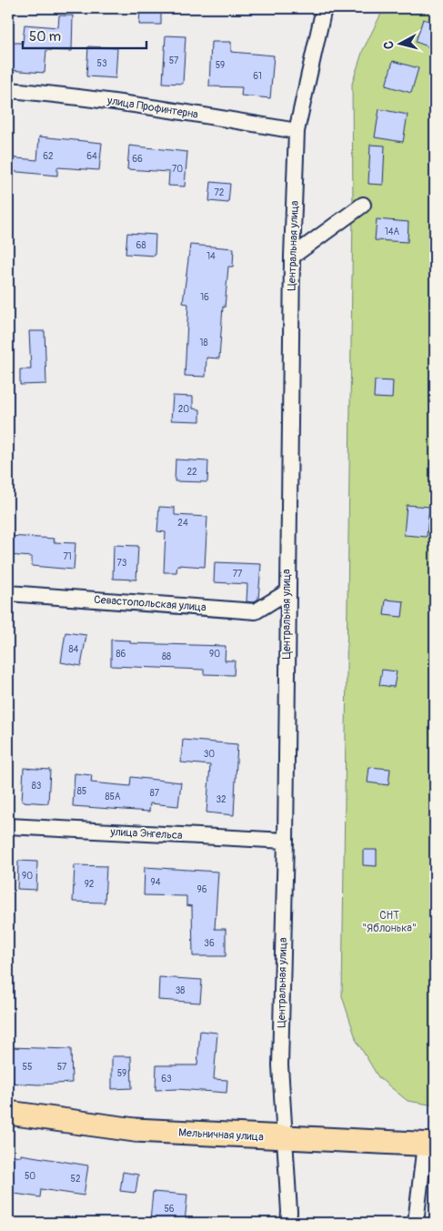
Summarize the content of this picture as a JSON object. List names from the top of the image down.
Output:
{
  "streets": {
    "main road": ["Мельничная улица"],
    "street": [
      "улица Профинтерна",
      "Центральная улица",
      "Севастопольская улица",
      "улица Энгельса"
    ]
  },
  "crossings": [
    ["улица Профинтерна", "Центральная улица"],
    ["Центральная улица", "Севастопольская улица"],
    ["Центральная улица", "улица Энгельса"],
    ["Центральная улица", "Мельничная улица"]
  ],
  "parks": ["СНТ \"Яблонька\""],
  "house_numbers": [
    "57",
    "53",
    "59",
    "61",
    "62",
    "64",
    "66",
    "70",
    "72",
    "14А",
    "68",
    "14",
    "16",
    "18",
    "20",
    "22",
    "24",
    "71",
    "73",
    "77",
    "84",
    "86",
    "90",
    "88",
    "30",
    "83",
    "85",
    "87",
    "85А",
    "32",
    "90",
    "94",
    "92",
    "96",
    "36",
    "38",
    "55",
    "57",
    "59",
    "63",
    "50",
    "52",
    "56"
  ],
  "scale_bar": "50 m",
  "north": "left"
}
